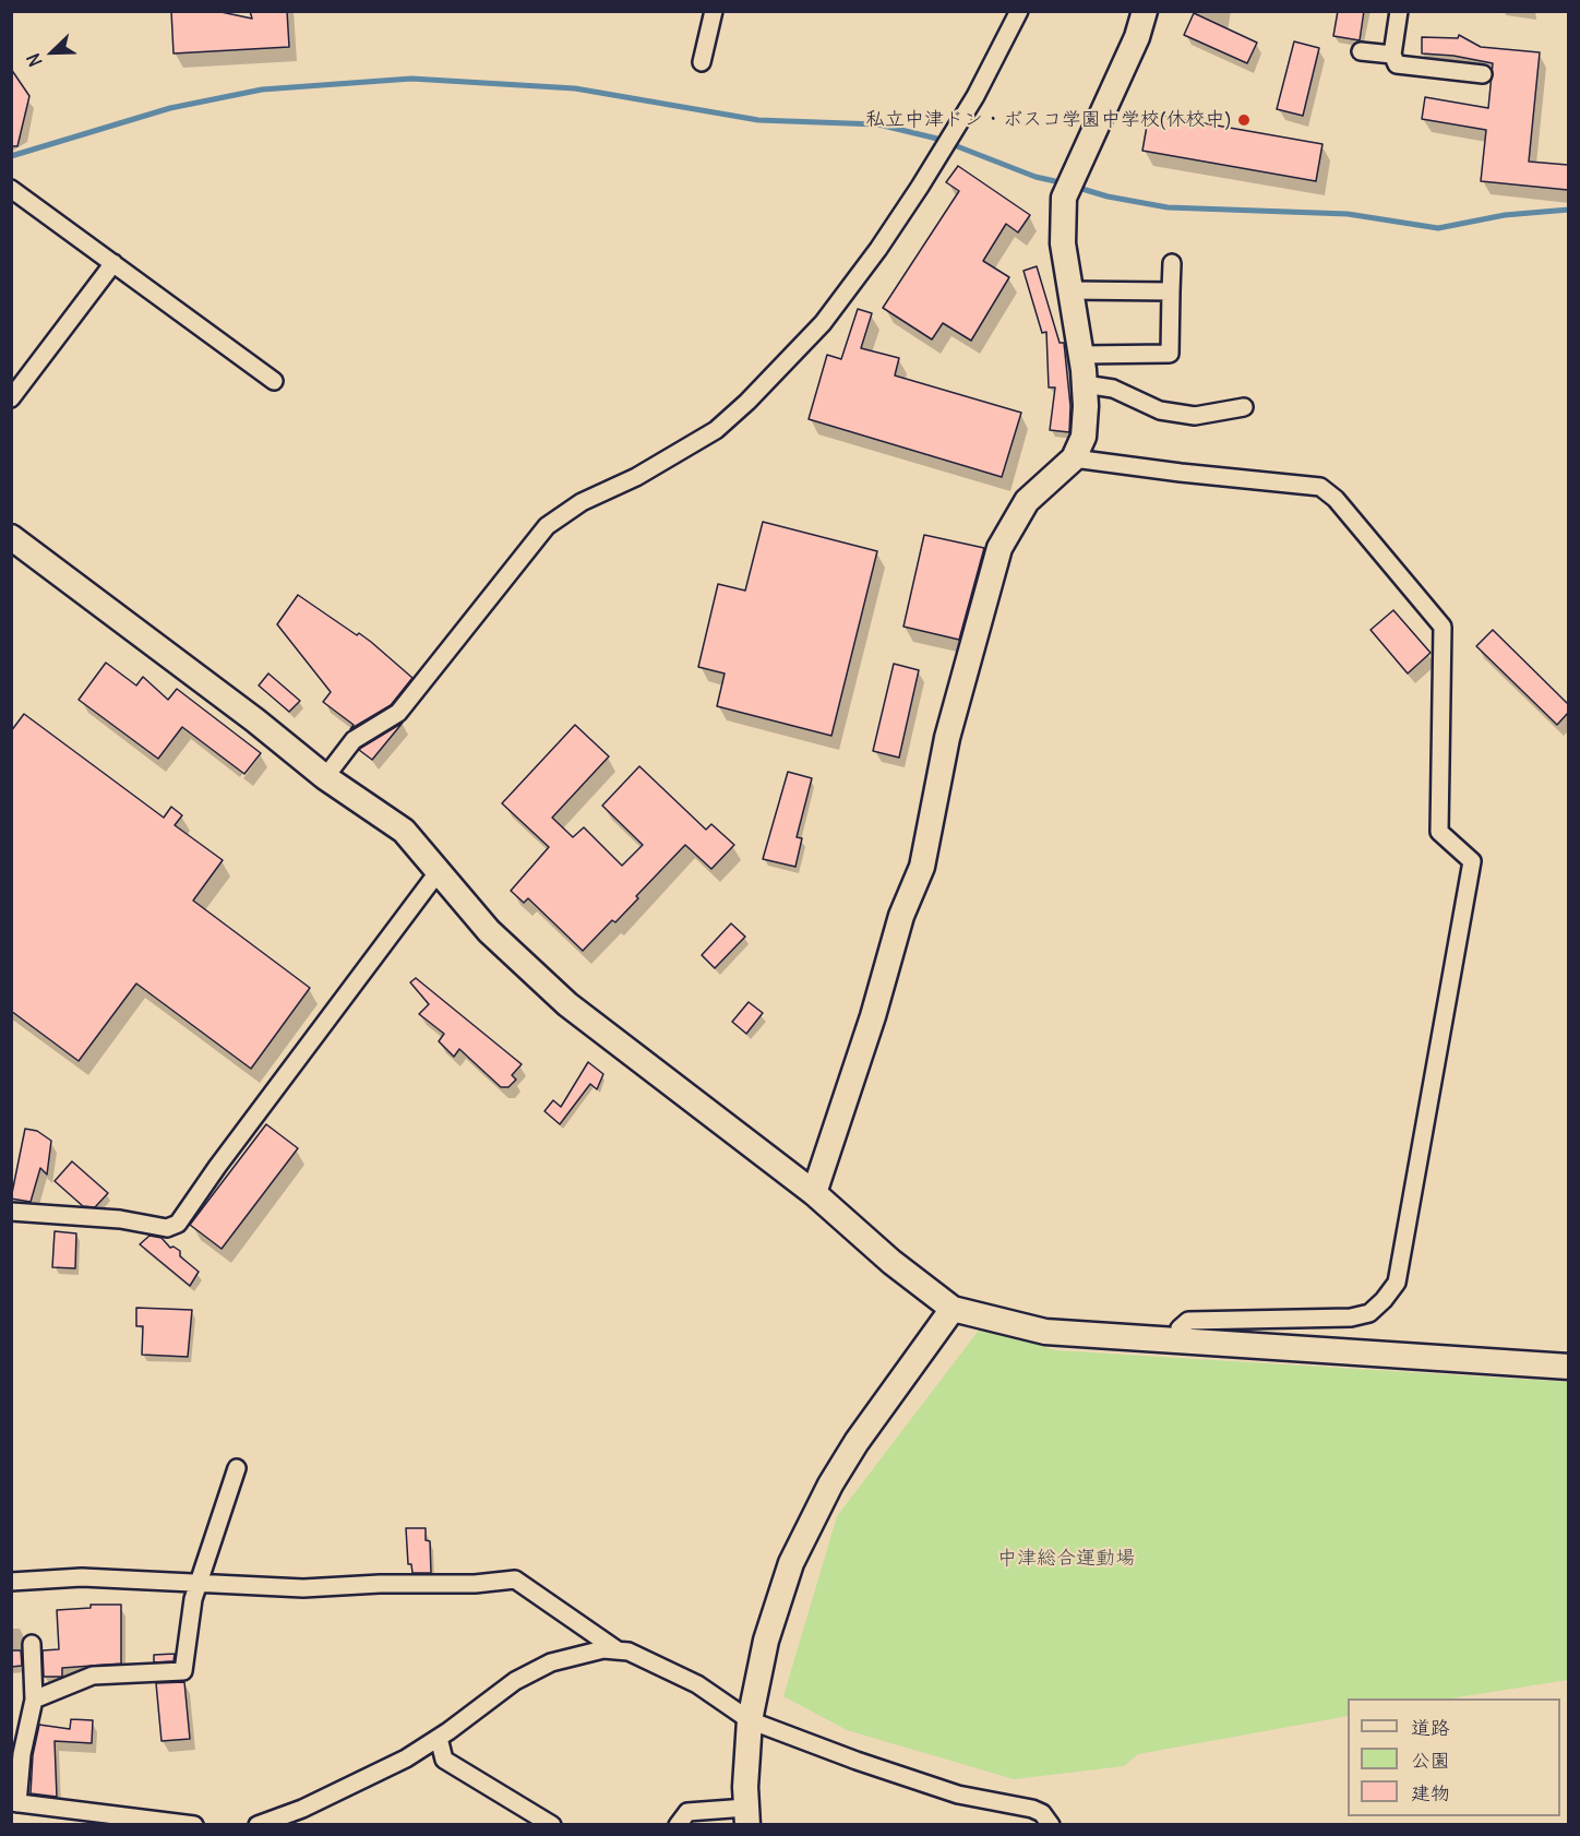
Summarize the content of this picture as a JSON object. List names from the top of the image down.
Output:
{
  "parks": ["中津総合運動場"],
  "places": ["私立中津ドン・ボスコ学園中学校(休校中)"],
  "legend": ["道路", "公園", "建物"],
  "north": "bottom left"
}
